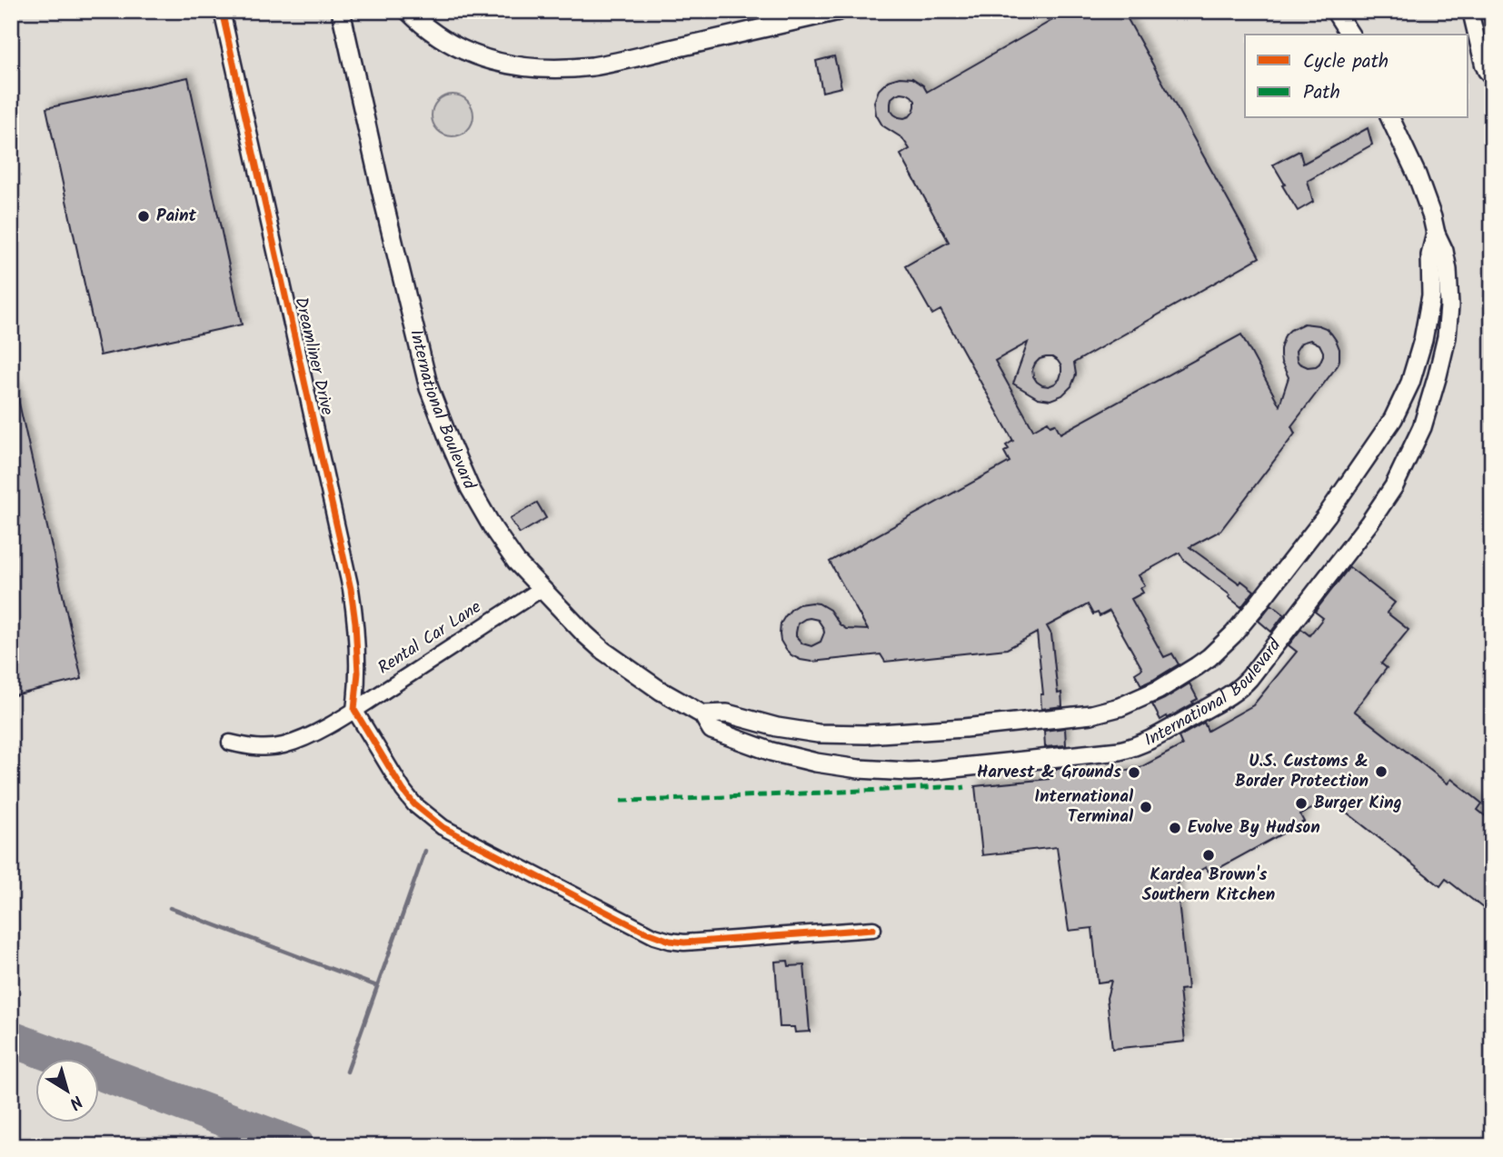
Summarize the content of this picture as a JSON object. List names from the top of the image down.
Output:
{
  "streets": {
    "main road": ["International Boulevard"],
    "street": ["Dreamliner Drive", "Rental Car Lane"]
  },
  "crossings": [
    ["Dreamliner Drive", "Rental Car Lane"],
    ["International Boulevard", "Rental Car Lane"]
  ],
  "places": [
    "Paint",
    "U.S. Customs & Border Protection",
    "Harvest & Grounds",
    "Burger King",
    "International Terminal",
    "Evolve By Hudson",
    "Kardea Brown's Southern Kitchen"
  ],
  "legend": ["Cycle path", "Path"],
  "north": "bottom right"
}
